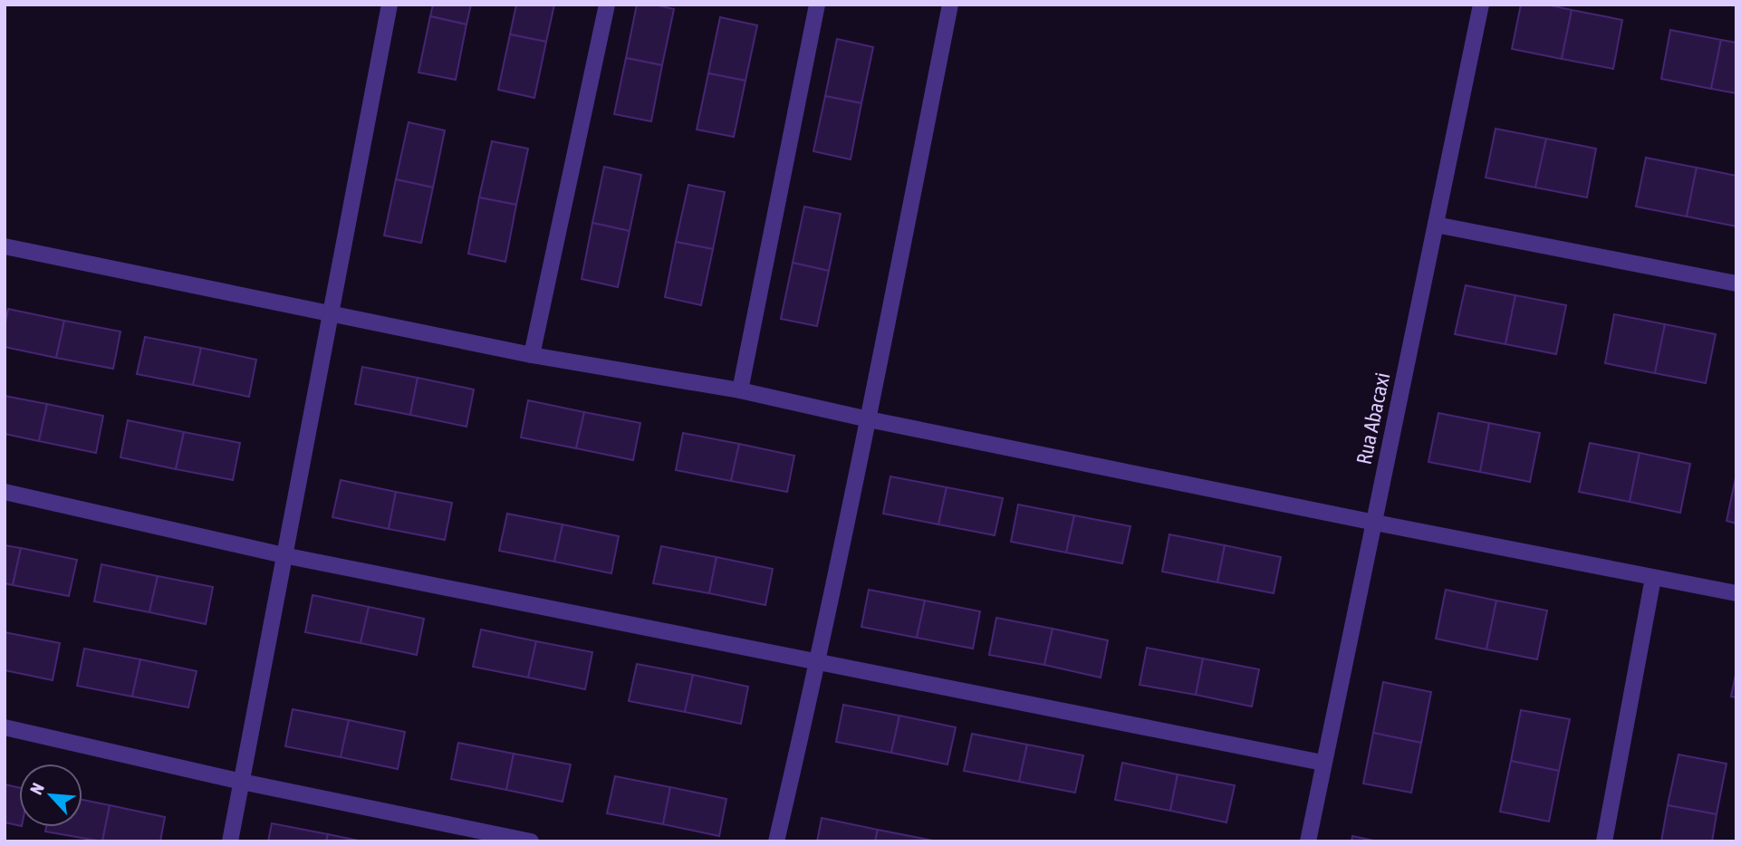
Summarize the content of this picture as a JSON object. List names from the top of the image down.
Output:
{
  "streets": {
    "street": ["Rua Abacaxi"]
  },
  "north": "top left"
}
